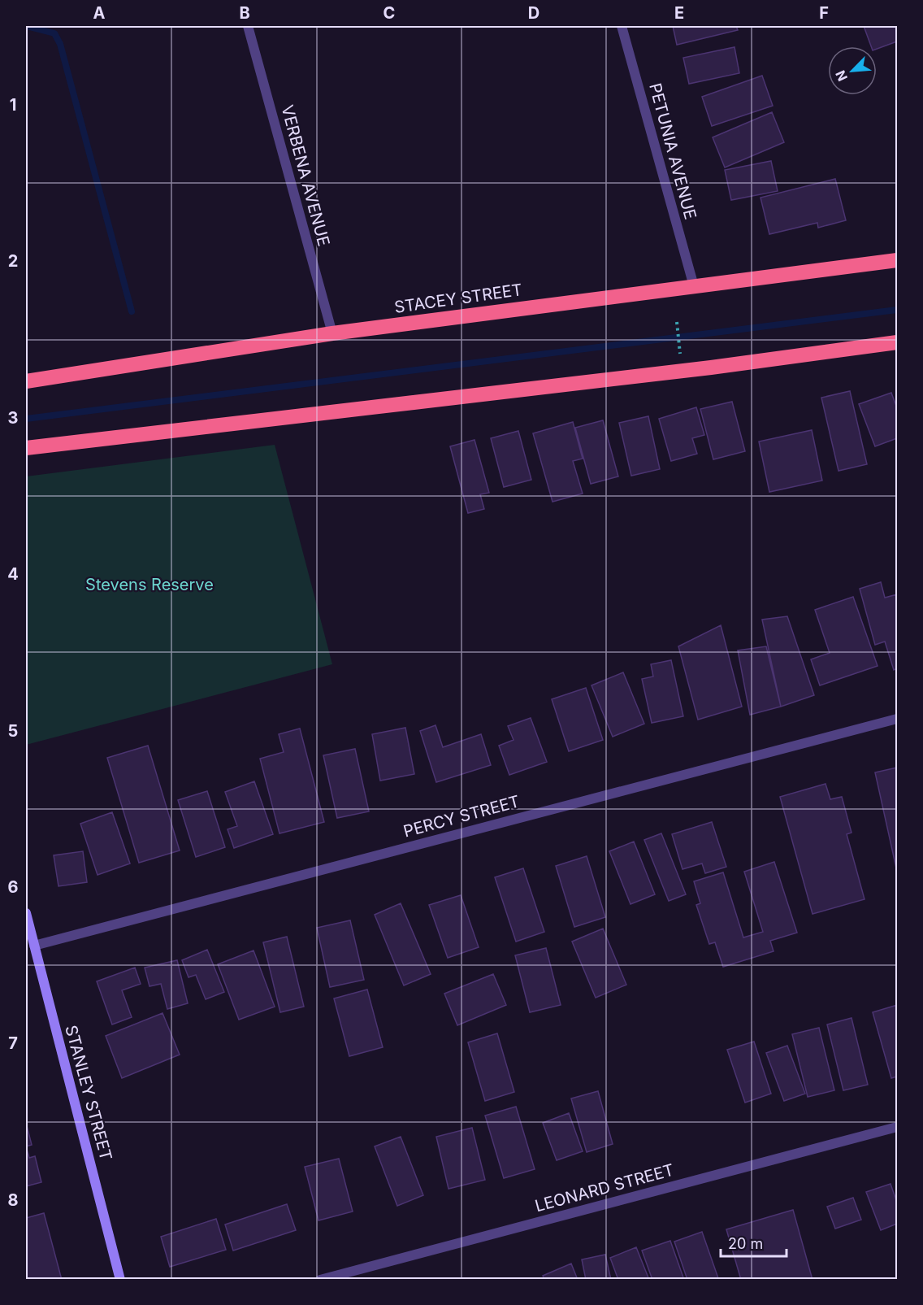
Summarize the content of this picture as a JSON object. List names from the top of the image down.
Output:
{
  "streets": {
    "highway": ["STACEY STREET"],
    "street": [
      "PETUNIA AVENUE",
      "VERBENA AVENUE",
      "PERCY STREET",
      "STANLEY STREET",
      "LEONARD STREET"
    ]
  },
  "crossings": [
    ["PETUNIA AVENUE", "STACEY STREET"],
    ["VERBENA AVENUE", "STACEY STREET"],
    ["PERCY STREET", "STANLEY STREET"]
  ],
  "parks": ["Stevens Reserve"],
  "scale_bar": "20 m",
  "north": "bottom left",
  "grid": {
    "columns": [
      "A",
      "B",
      "C",
      "D",
      "E",
      "F"
    ],
    "rows": [
      "1",
      "2",
      "3",
      "4",
      "5",
      "6",
      "7",
      "8"
    ]
  }
}
